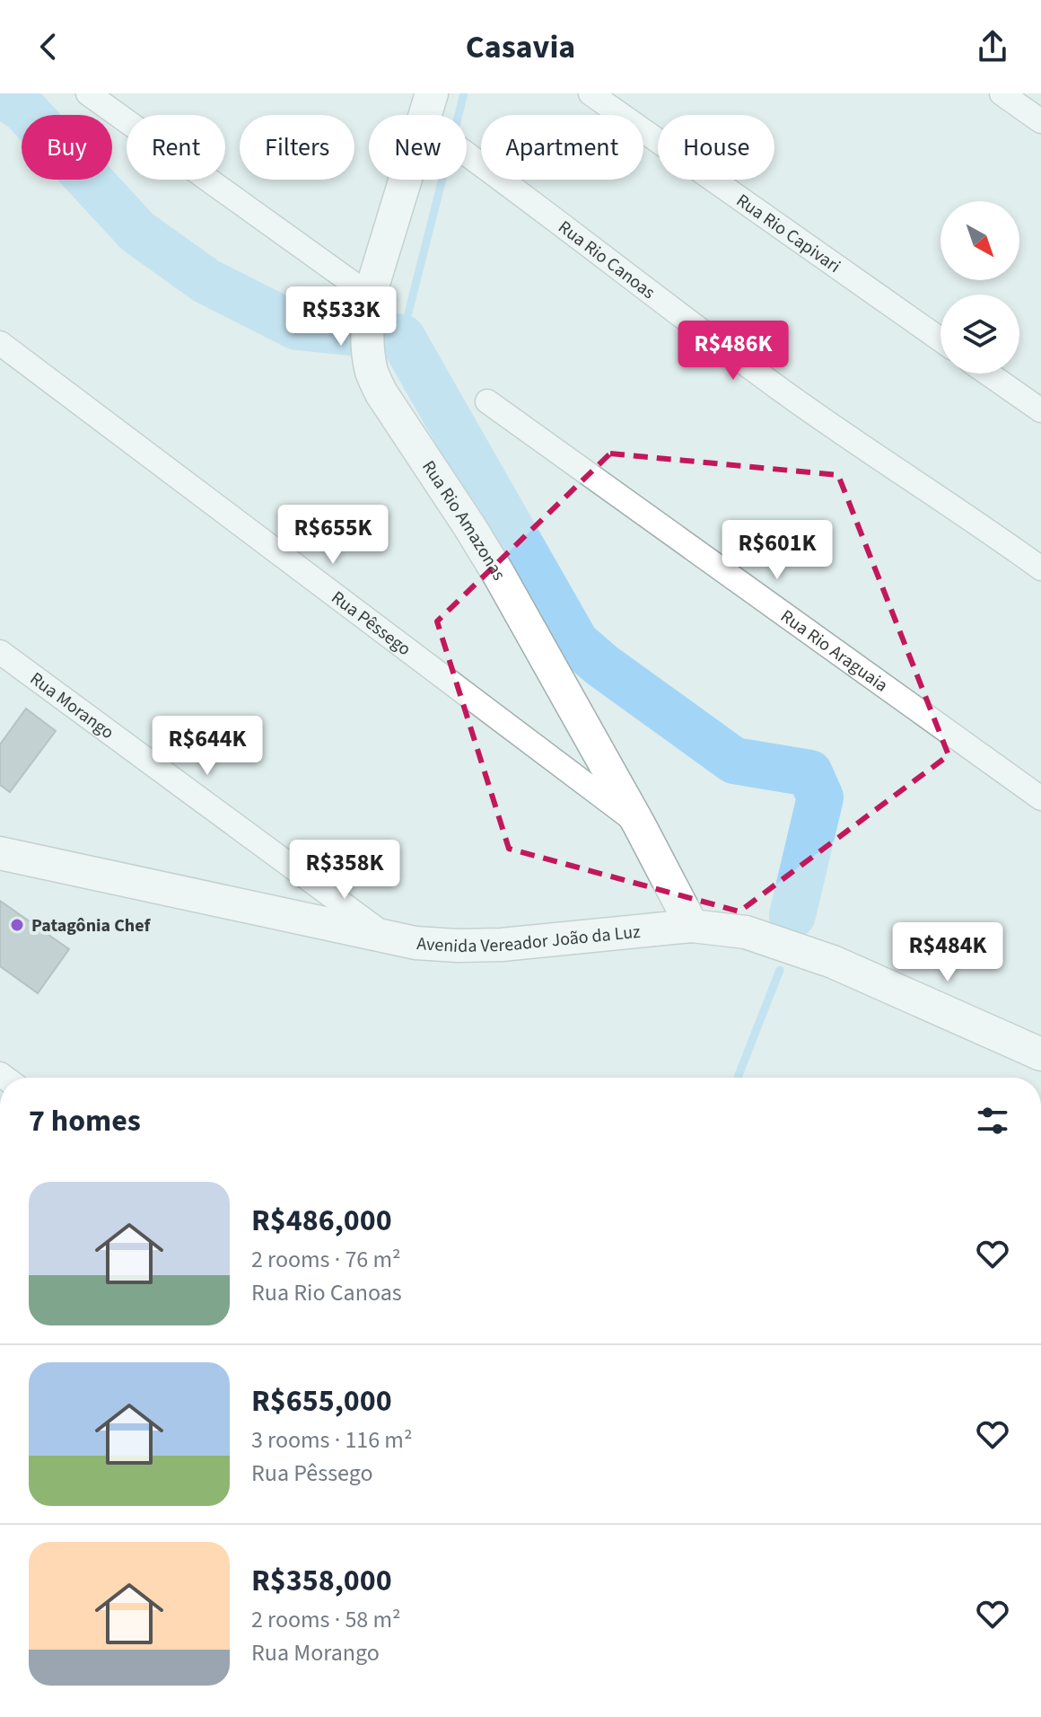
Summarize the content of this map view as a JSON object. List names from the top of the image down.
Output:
{
  "streets": {
    "street": [
      "Rua Rio Capivari",
      "Rua Rio Canoas",
      "Rua Rio Amazonas",
      "Rua Pêssego",
      "Rua Rio Araguaia",
      "Rua Morango",
      "Avenida Vereador João da Luz"
    ]
  },
  "crossings": [
    ["Rua Rio Amazonas", "Rua Pêssego"],
    ["Rua Rio Amazonas", "Avenida Vereador João da Luz"],
    ["Rua Morango", "Avenida Vereador João da Luz"]
  ],
  "places": ["Patagônia Chef"],
  "north": "bottom right",
  "page": {
    "header": "Casavia",
    "chip": [
      "Buy",
      "Rent",
      "Filters",
      "New",
      "Apartment",
      "House"
    ],
    "price": [
      "R$533K",
      "R$486K",
      "R$655K",
      "R$601K",
      "R$644K",
      "R$358K",
      "R$484K"
    ],
    "heading": "7 homes",
    "list": [
      {
        "name": "R$486,000",
        "note": "2 rooms · 76 m² · Rua Rio Canoas"
      },
      {
        "name": "R$655,000",
        "note": "3 rooms · 116 m² · Rua Pêssego"
      },
      {
        "name": "R$358,000",
        "note": "2 rooms · 58 m² · Rua Morango"
      }
    ]
  }
}
